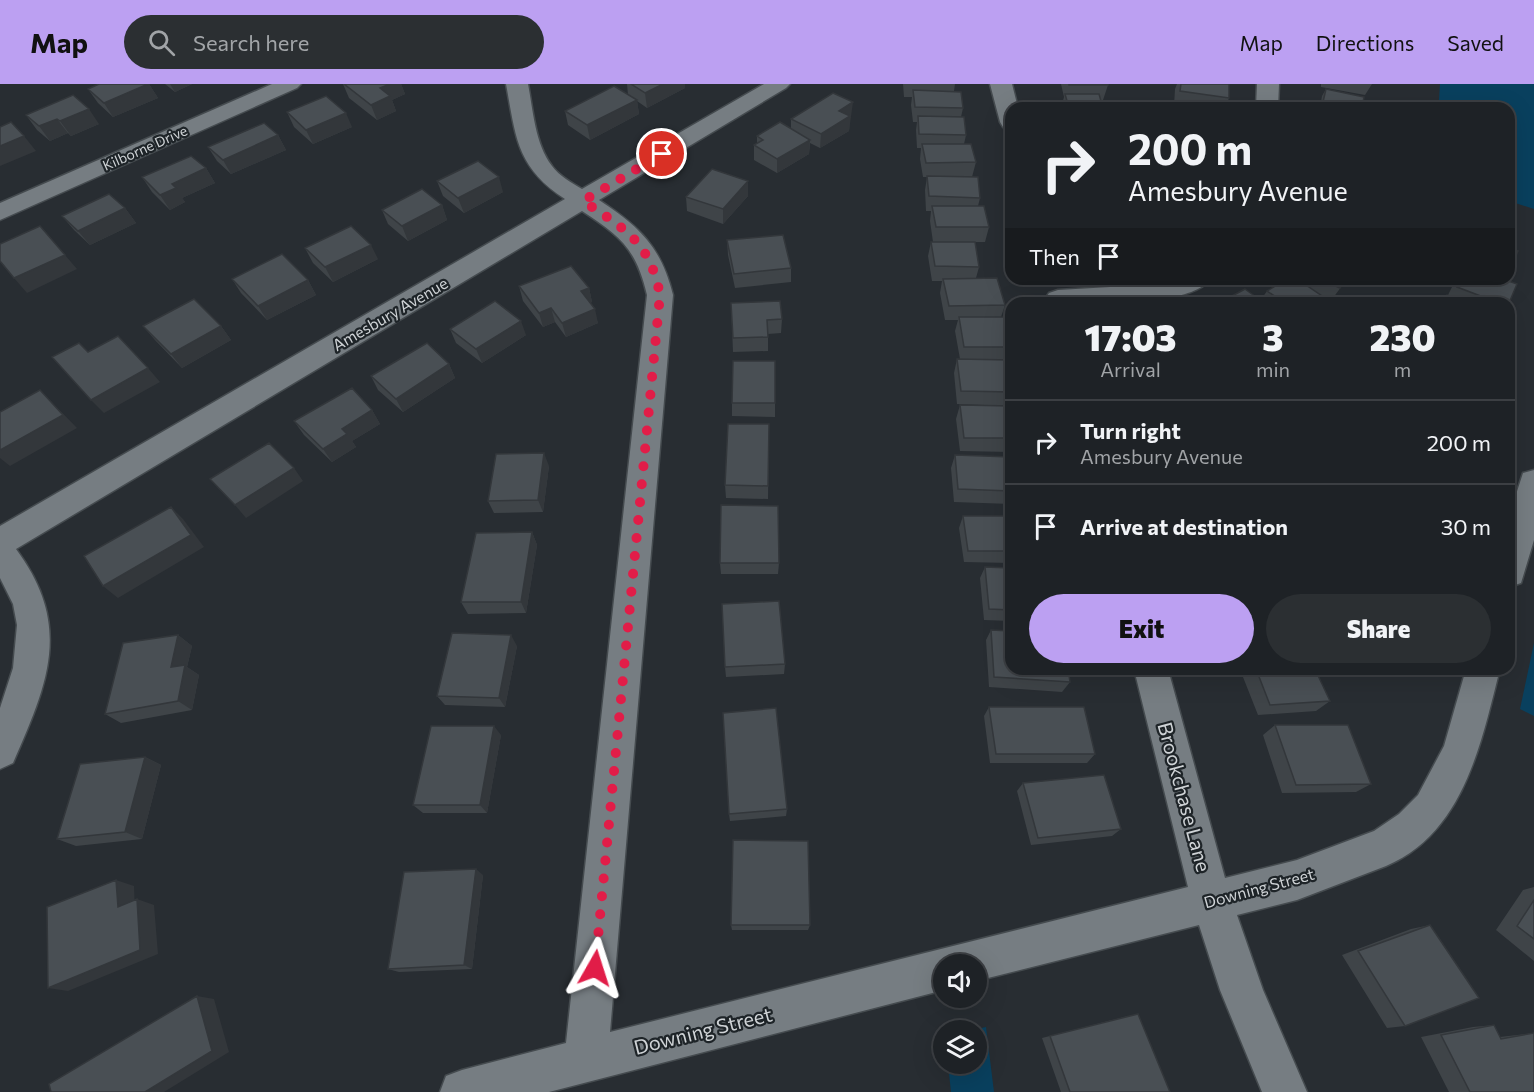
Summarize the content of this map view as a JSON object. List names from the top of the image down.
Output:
{
  "streets": {
    "street": [
      "Kilborne Drive",
      "Amesbury Avenue",
      "Brookchase Lane",
      "Downing Street"
    ]
  },
  "crossings": [
    ["Brookchase Lane", "Downing Street"]
  ],
  "page": {
    "header": "Map",
    "search": "Search here",
    "nav": ["Map", "Directions", "Saved"],
    "turn": ["200 m", "Amesbury Avenue"],
    "then": "Then",
    "eta": [
      "17:03",
      "Arrival",
      "3",
      "min",
      "230",
      "m"
    ],
    "list": [
      {
        "name": "Turn right",
        "note": "Amesbury Avenue",
        "value": "200 m"
      },
      {
        "name": "Arrive at destination",
        "value": "30 m"
      }
    ],
    "buttons": ["Exit", "Share"]
  }
}
